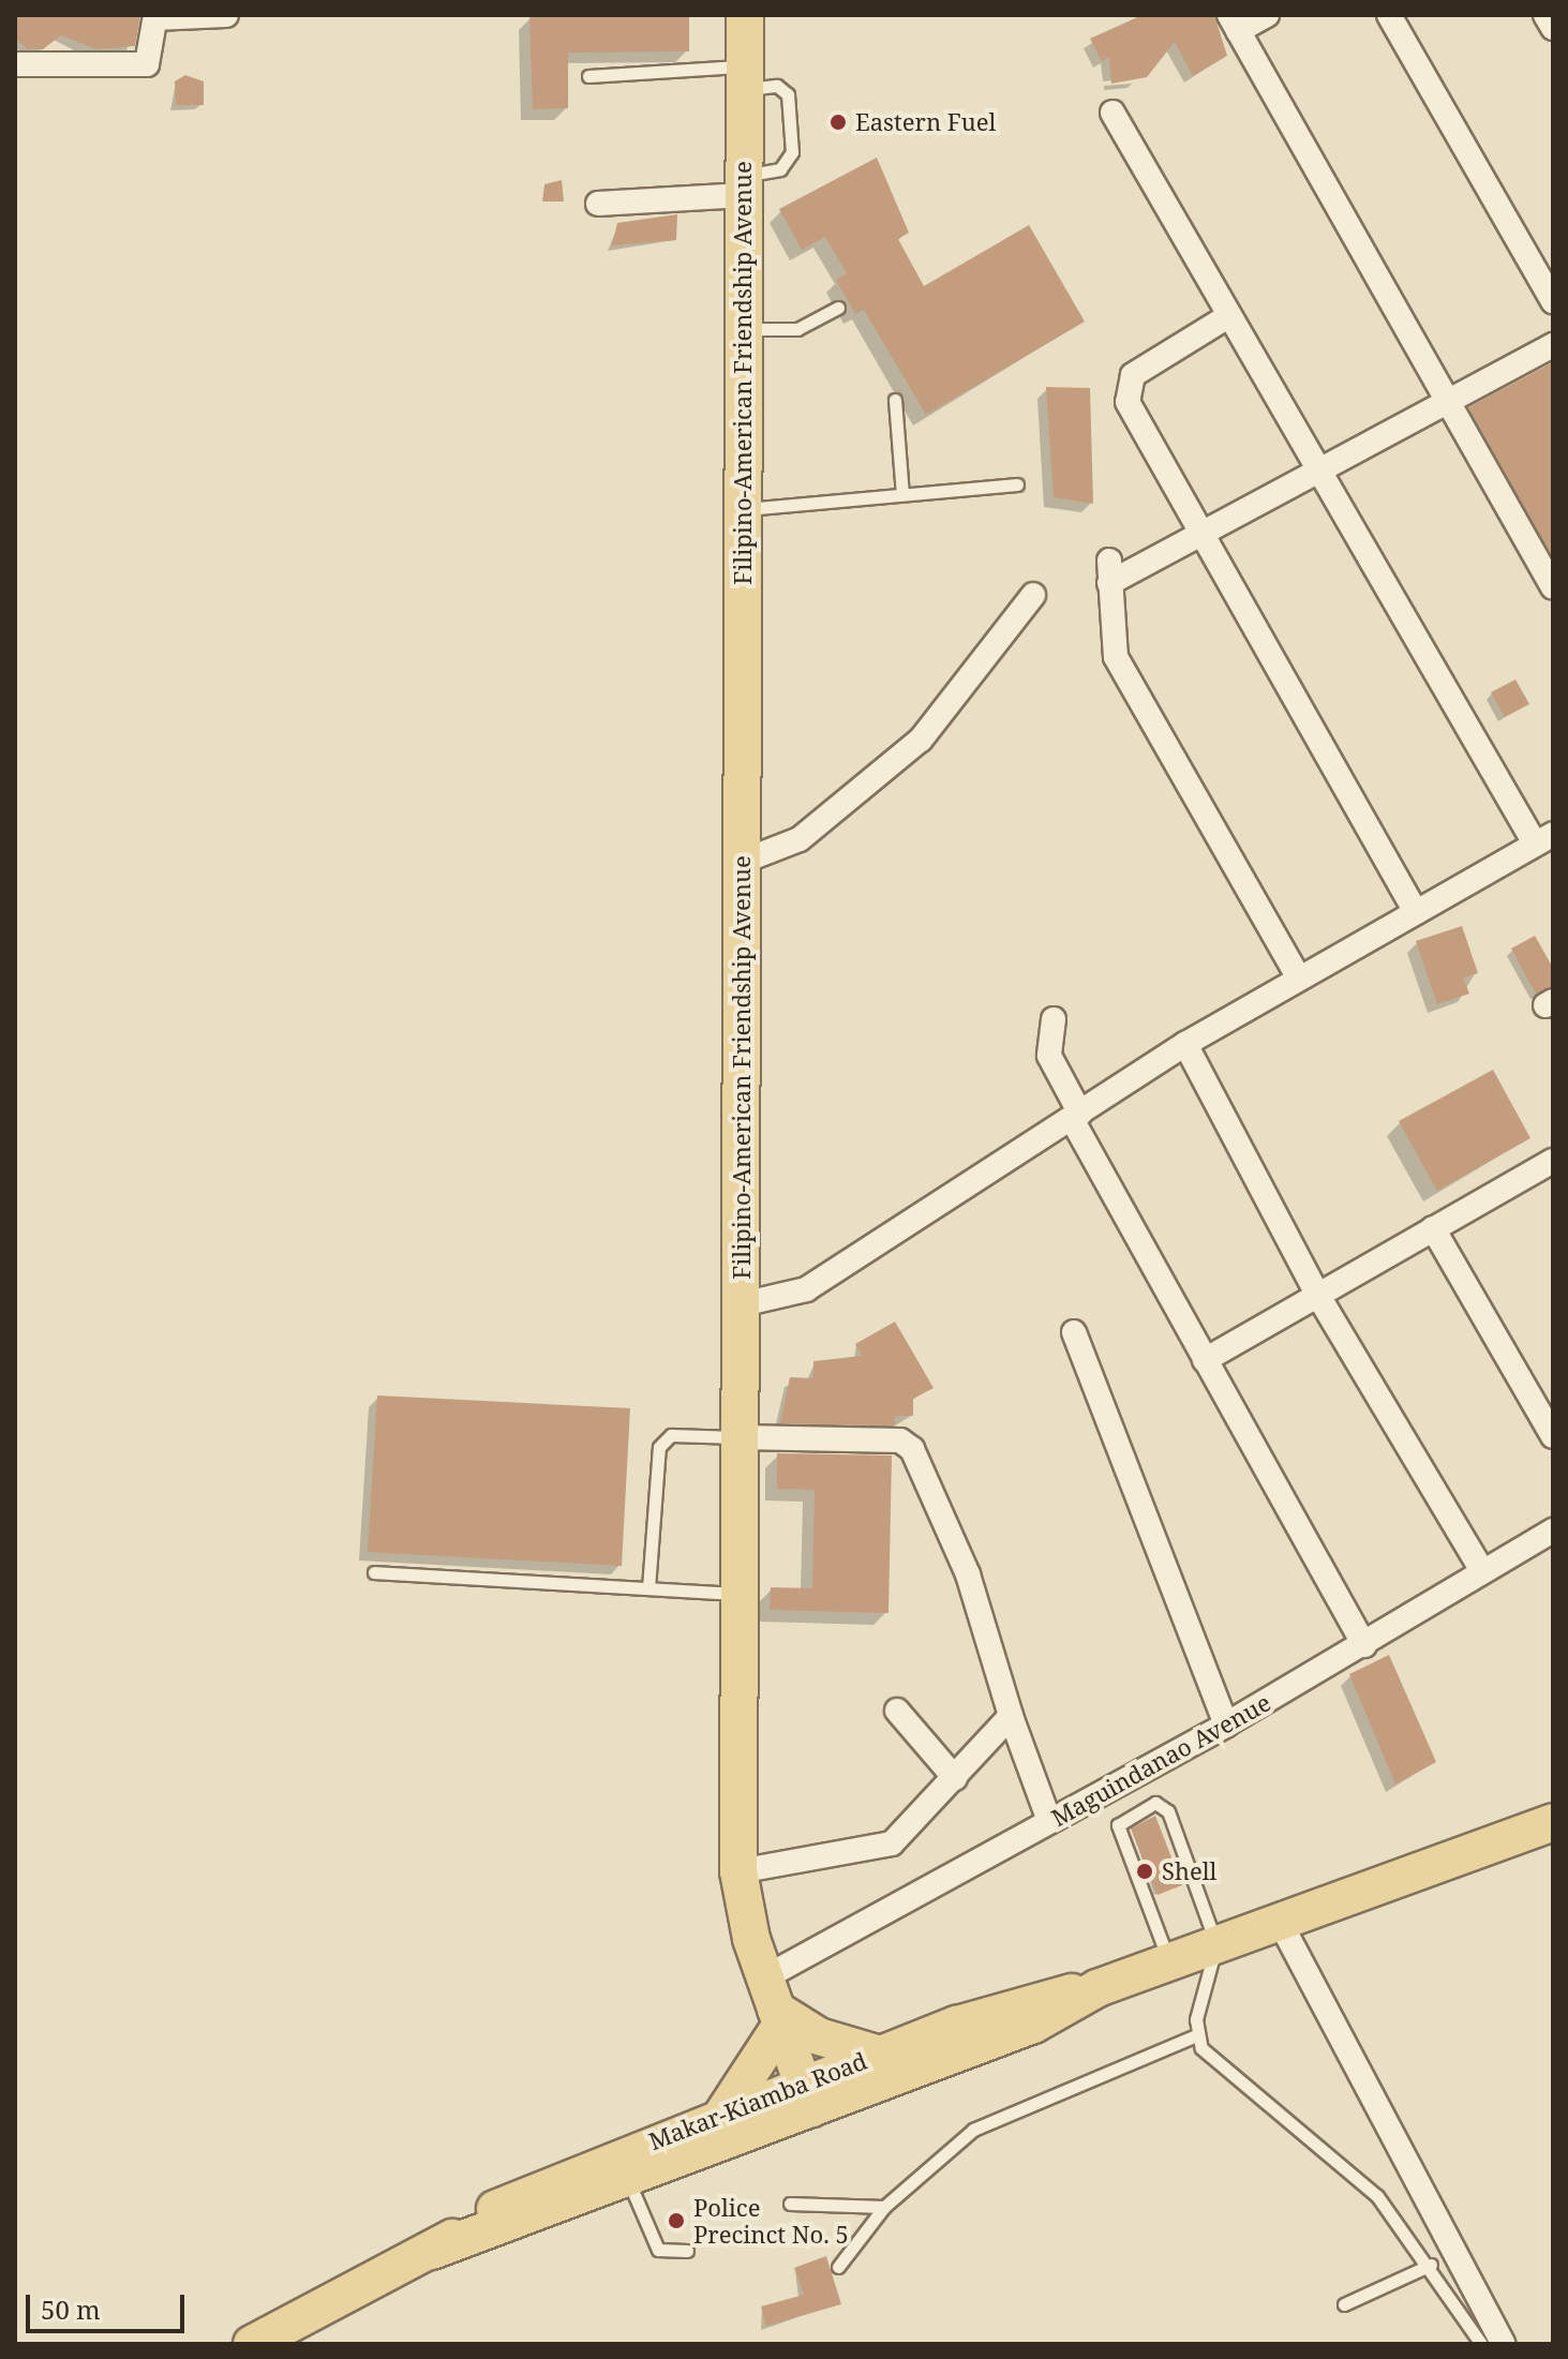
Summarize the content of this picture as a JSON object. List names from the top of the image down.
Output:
{
  "streets": {
    "main road": ["Filipino-American Friendship Avenue", "Makar-Kiamba Road"],
    "street": ["Maguindanao Avenue"]
  },
  "crossings": [
    ["Filipino-American Friendship Avenue", "Maguindanao Avenue"],
    ["Filipino-American Friendship Avenue", "Makar-Kiamba Road"]
  ],
  "places": ["Eastern Fuel", "Shell", "Police Precinct No. 5"],
  "scale_bar": "50 m"
}
